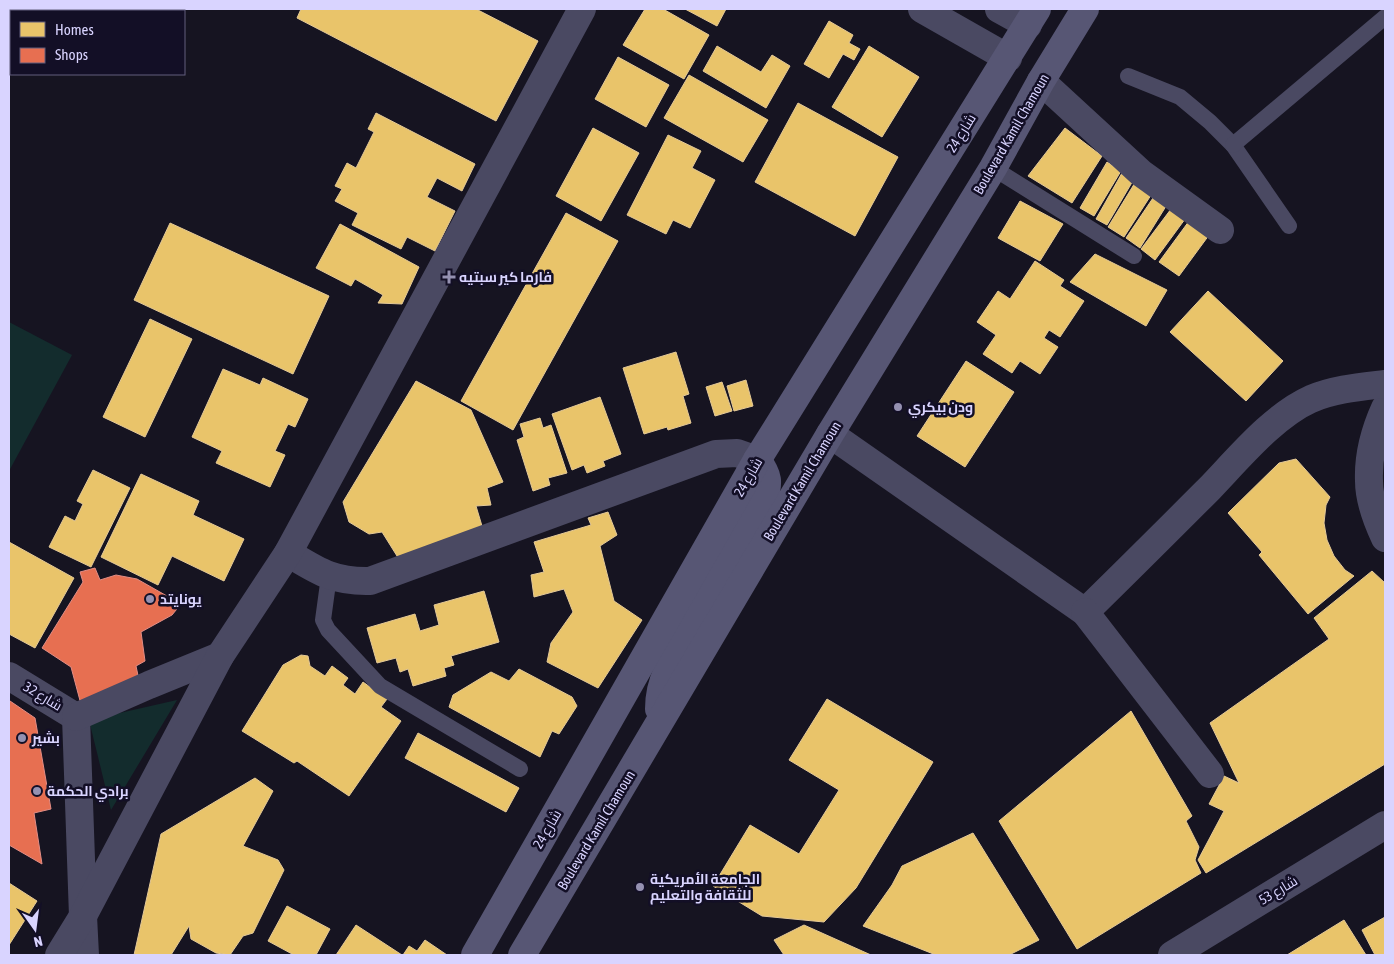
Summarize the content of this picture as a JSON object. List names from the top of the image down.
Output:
{
  "streets": {
    "main road": ["شارع 24", "Boulevard Kamil Chamoun"],
    "street": ["شارع 32", "شارع 53"]
  },
  "places": {
    "health": ["فارما كير سبتيه"],
    "other": [
      "ودن بيكري",
      "يونايتد",
      "بشير",
      "برادي الحكمة",
      "الجامعة الأمريكية للثقافة والتعليم"
    ]
  },
  "legend": ["Homes", "Shops"],
  "north": "bottom"
}
